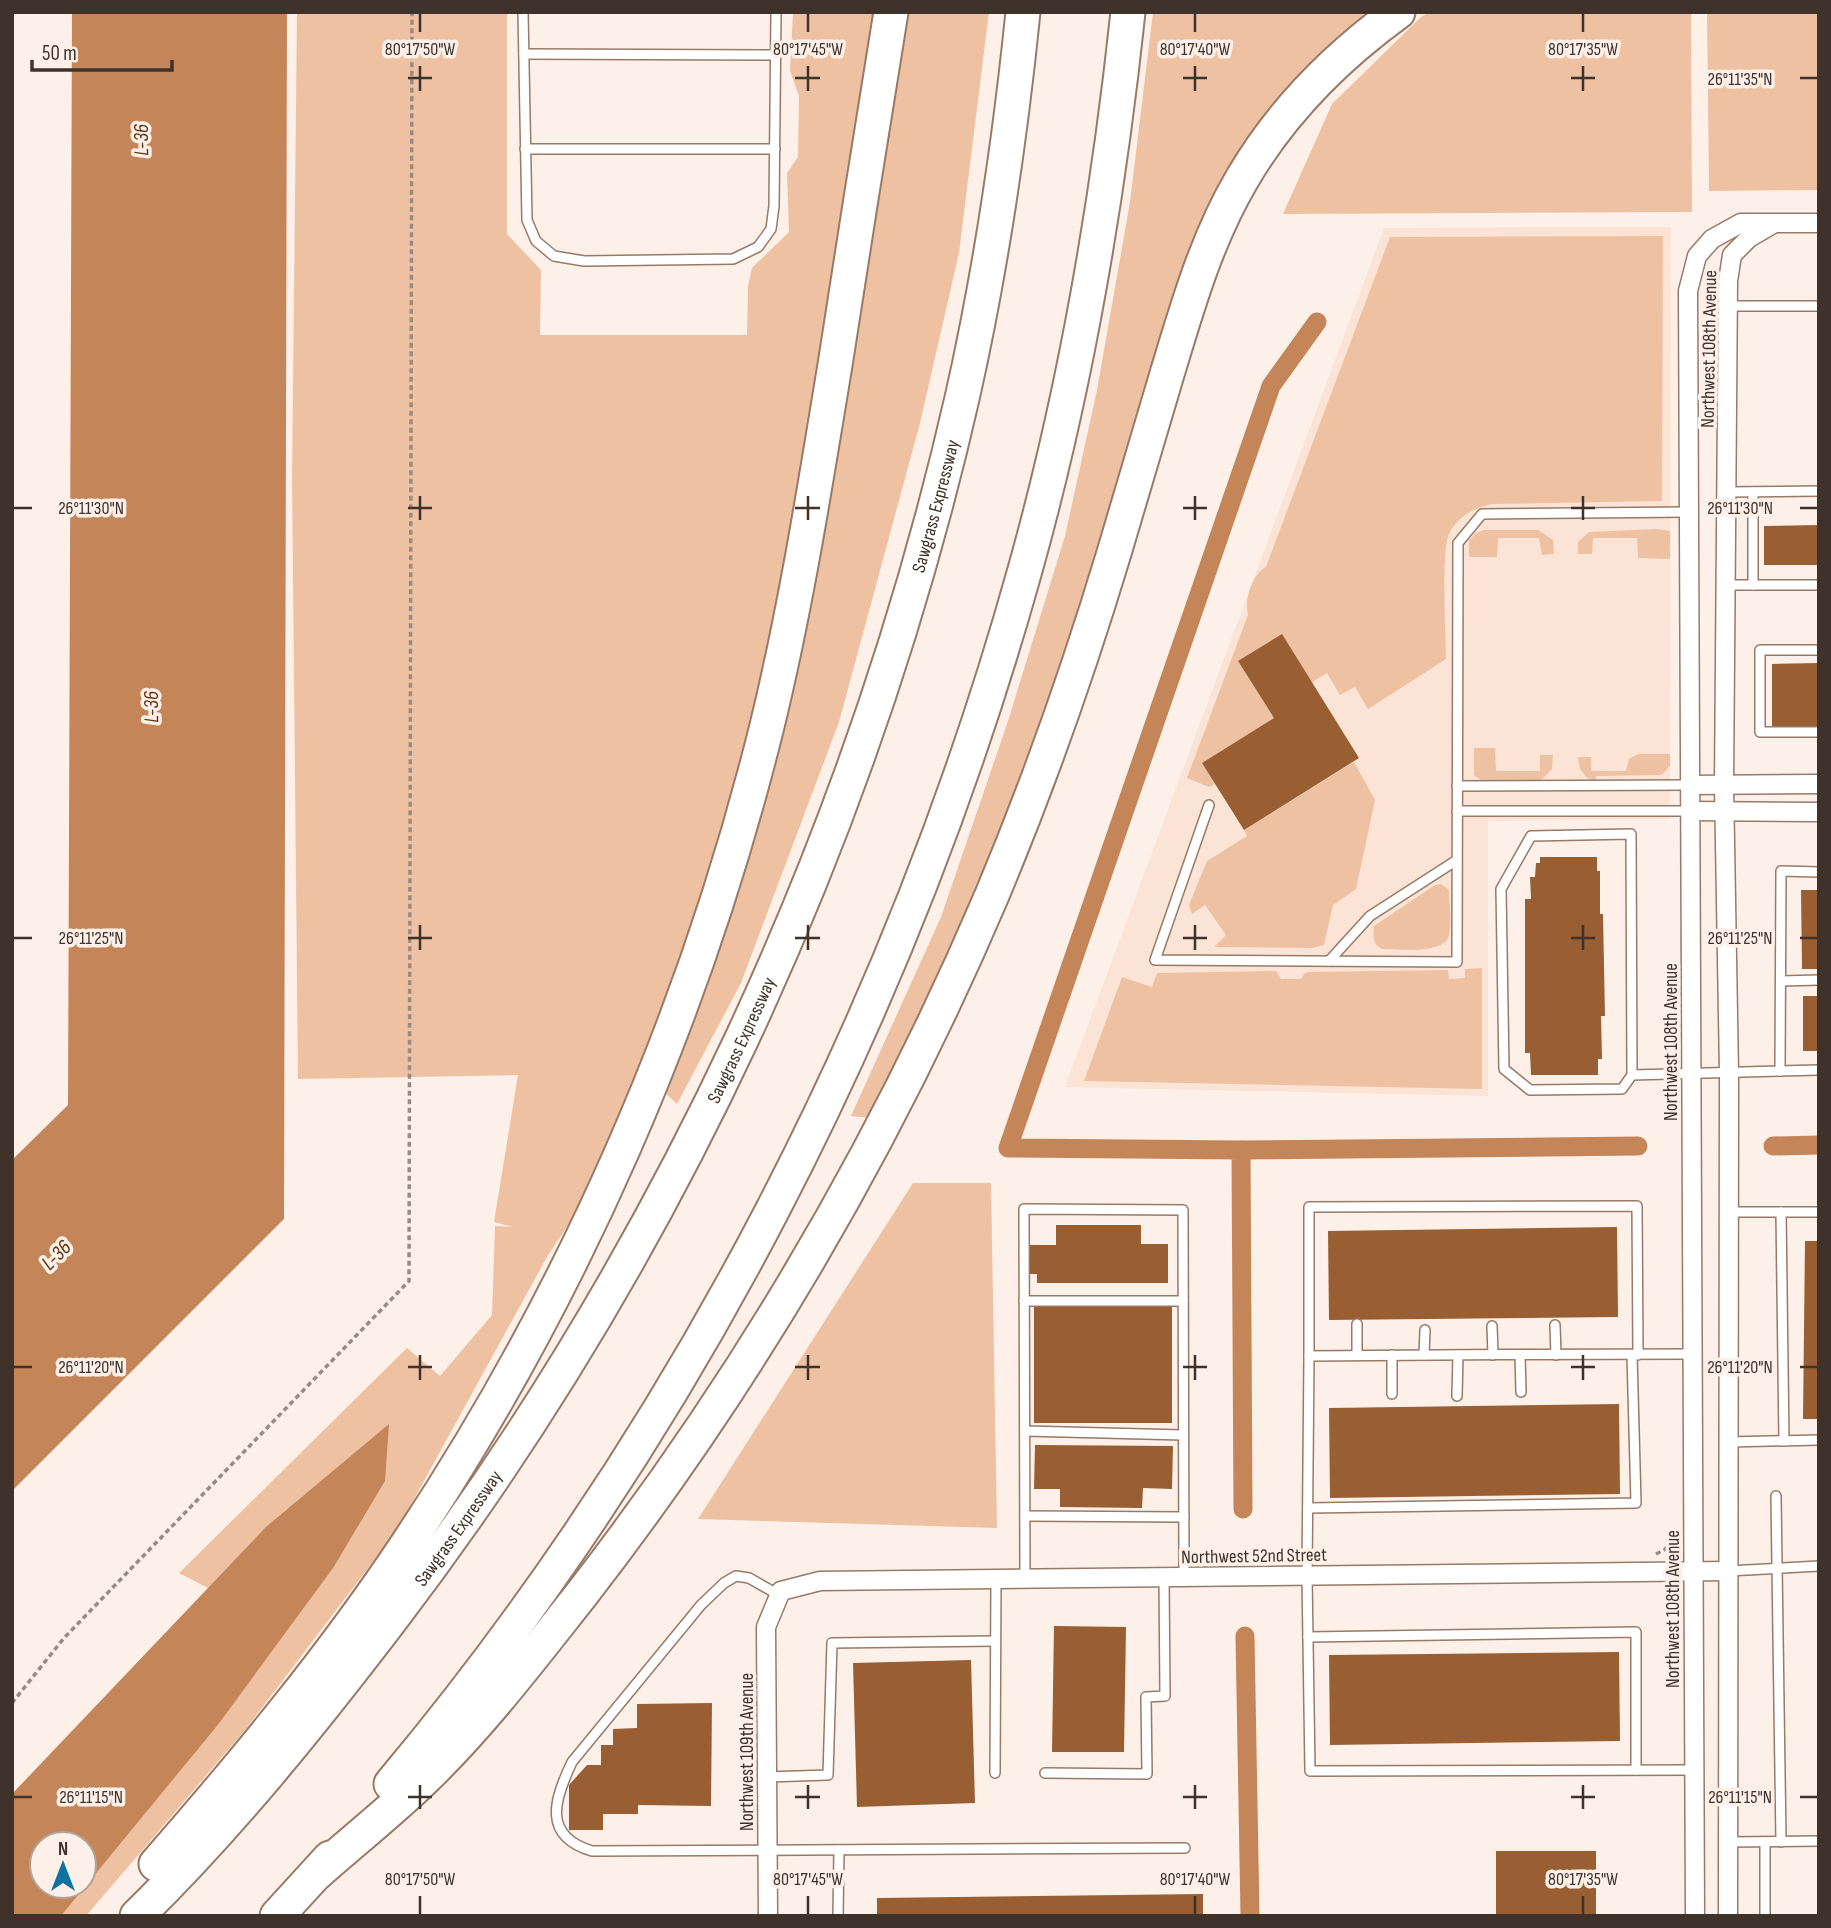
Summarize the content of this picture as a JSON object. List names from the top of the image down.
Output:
{
  "streets": {
    "highway": ["Sawgrass Expressway"],
    "street": ["Northwest 108th Avenue", "Northwest 52nd Street", "Northwest 109th Avenue"]
  },
  "crossings": [
    ["Northwest 108th Avenue", "Northwest 52nd Street"],
    ["Northwest 52nd Street", "Northwest 109th Avenue"]
  ],
  "water": ["L-36"],
  "scale_bar": "50 m",
  "north": "top",
  "coordinates": [
    "80°17'50\"W",
    "80°17'45\"W",
    "80°17'40\"W",
    "80°17'35\"W",
    "26°11'35\"N",
    "26°11'30\"N",
    "26°11'25\"N",
    "26°11'20\"N",
    "26°11'15\"N"
  ]
}
